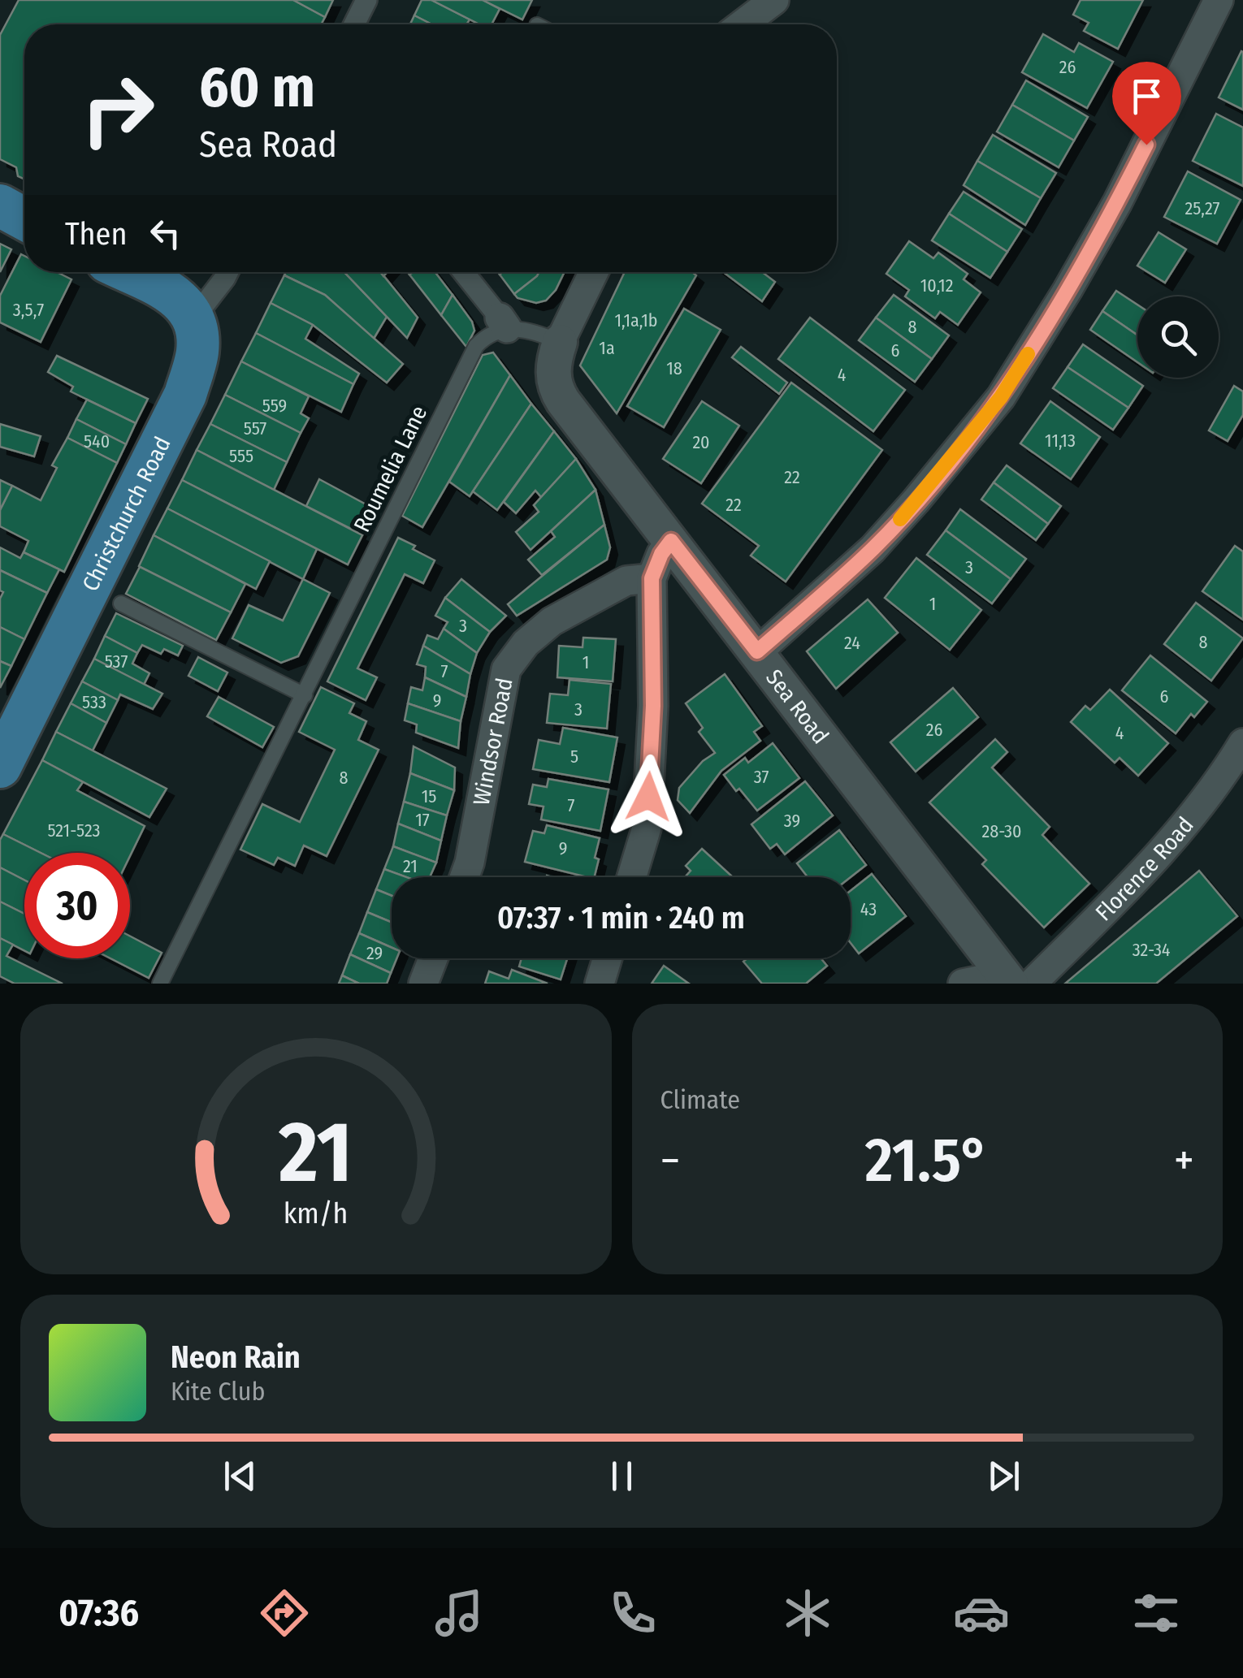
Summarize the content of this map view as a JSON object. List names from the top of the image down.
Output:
{
  "streets": {
    "main road": ["Christchurch Road"],
    "street": ["Sea Road", "Windsor Road", "Florence Road"],
    "lane": ["Roumelia Lane"]
  },
  "house_numbers": [
    "26",
    "25,27",
    "10,12",
    "3,5,7",
    "1,1a,1b",
    "8",
    "1a",
    "6",
    "18",
    "4",
    "559",
    "557",
    "11,13",
    "540",
    "20",
    "555",
    "22",
    "22",
    "3",
    "1",
    "3",
    "8",
    "24",
    "537",
    "1",
    "7",
    "6",
    "9",
    "533",
    "3",
    "26",
    "4",
    "5",
    "37",
    "8",
    "15",
    "7",
    "17",
    "39",
    "521-523",
    "28-30",
    "9",
    "21",
    "43",
    "32-34",
    "29"
  ],
  "page": {
    "turn": ["60 m", "Sea Road"],
    "then": "Then",
    "limit": "30",
    "trip": "07:37 · 1 min · 240 m",
    "tile": "Climate",
    "heat": ["−", "21.5°", "+"],
    "song": ["Neon Rain", "Kite Club"],
    "tabs": "07:36",
    "gauge": ["21", "km/h"]
  }
}
